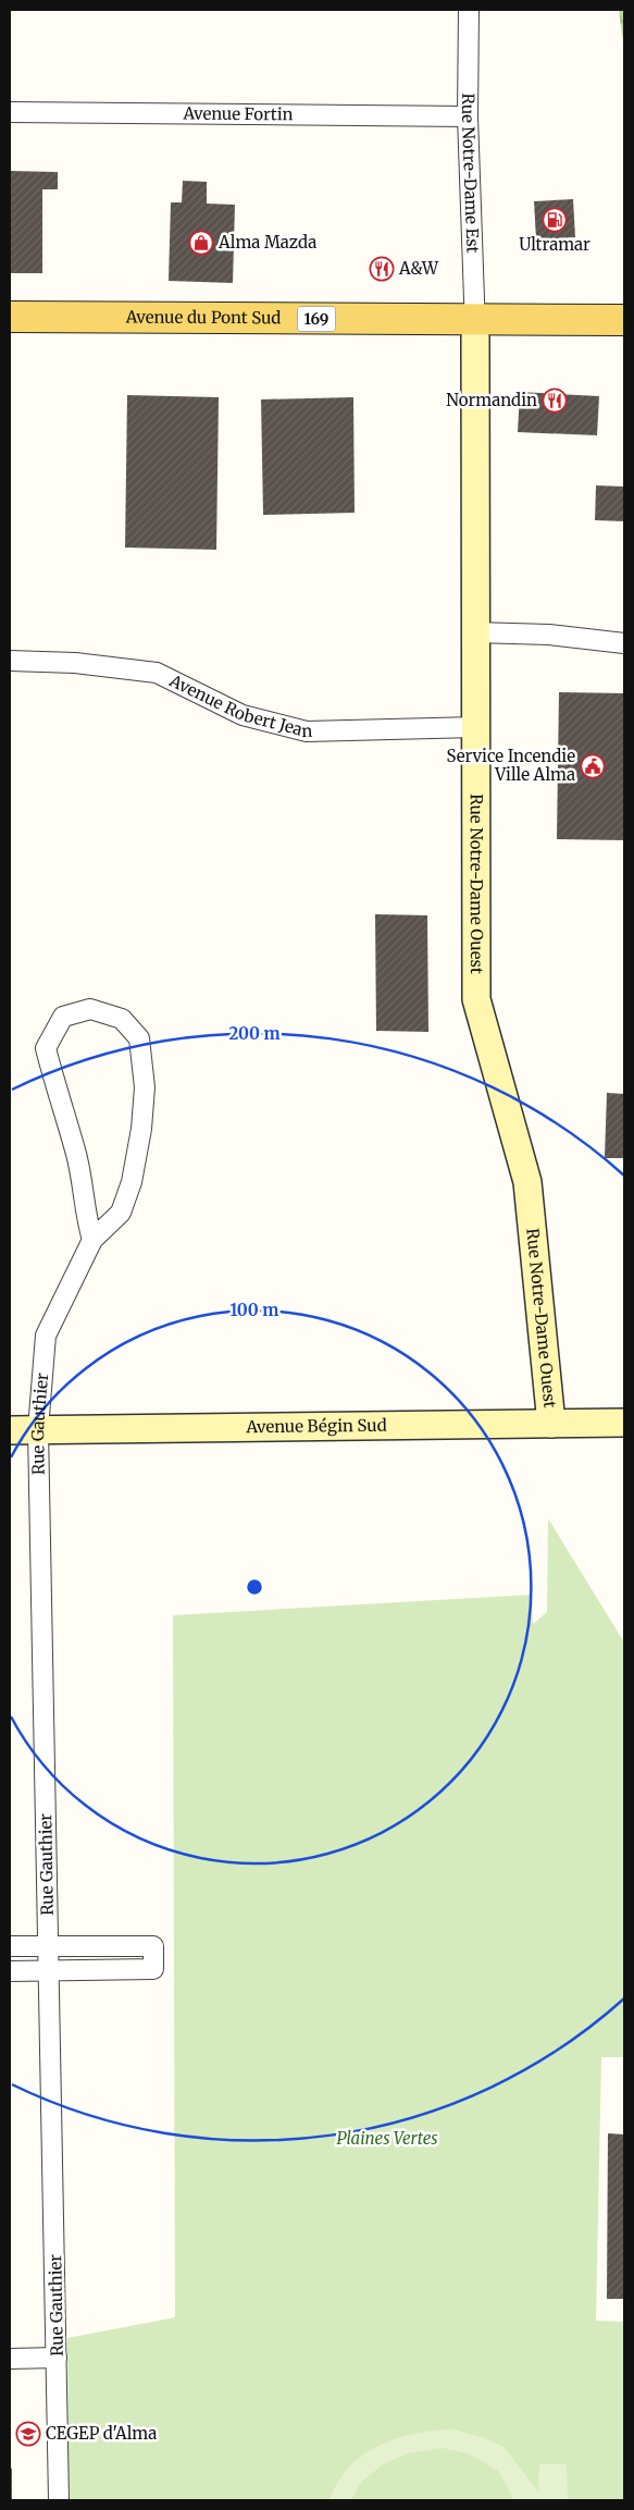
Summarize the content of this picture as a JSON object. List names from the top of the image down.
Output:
{
  "streets": {
    "main road": ["Avenue du Pont Sud", "169"],
    "street": [
      "Avenue Fortin",
      "Rue Notre-Dame Est",
      "Avenue Robert Jean",
      "Rue Notre-Dame Ouest",
      "Rue Gauthier",
      "Avenue Bégin Sud"
    ]
  },
  "crossings": [
    ["Avenue Fortin", "Rue Notre-Dame Est"],
    ["Rue Notre-Dame Est", "Avenue du Pont Sud"],
    ["Rue Notre-Dame Est", "Rue Notre-Dame Ouest"],
    ["Avenue du Pont Sud", "Rue Notre-Dame Ouest"],
    ["Avenue Robert Jean", "Rue Notre-Dame Ouest"],
    ["Rue Notre-Dame Ouest", "Avenue Bégin Sud"],
    ["Rue Gauthier", "Avenue Bégin Sud"]
  ],
  "parks": ["Plaines Vertes"],
  "places": {
    "fuel station": ["Ultramar"],
    "shop": ["Alma Mazda"],
    "restaurant": ["A&W", "Normandin"],
    "public building": ["Service Incendie Ville Alma"],
    "school or university": ["CEGEP d'Alma"]
  },
  "rings": ["200 m", "100 m"]
}
